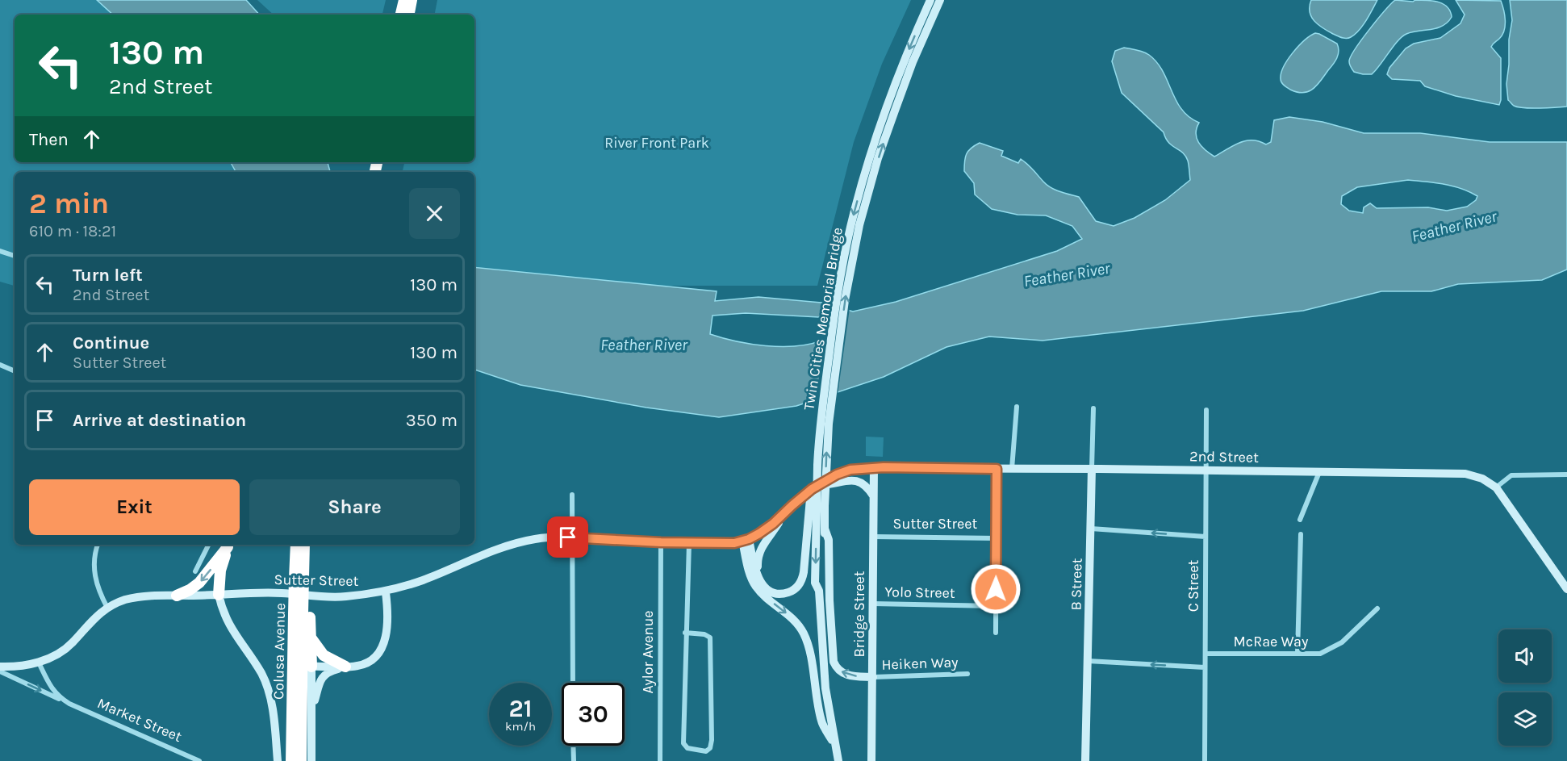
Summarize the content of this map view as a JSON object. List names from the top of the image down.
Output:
{
  "streets": {
    "highway": ["Colusa Avenue"],
    "main road": [
      "Twin Cities Memorial Bridge",
      "2nd Street",
      "Sutter Street",
      "B Street",
      "Bridge Street"
    ],
    "street": [
      "C Street",
      "Yolo Street",
      "McRae Way",
      "Aylor Avenue",
      "Heiken Way",
      "Market Street"
    ]
  },
  "crossings": [
    ["2nd Street", "Sutter Street"],
    ["2nd Street", "B Street"],
    ["2nd Street", "C Street"],
    ["2nd Street", "Bridge Street"],
    ["Sutter Street", "Bridge Street"],
    ["Sutter Street", "Aylor Avenue"],
    ["Sutter Street", "Market Street"],
    ["C Street", "McRae Way"],
    ["Yolo Street", "Bridge Street"],
    ["Bridge Street", "Heiken Way"]
  ],
  "water": ["Feather River"],
  "parks": ["River Front Park"],
  "page": {
    "turn": ["130 m", "2nd Street"],
    "then": "Then",
    "heading": ["2 min", "610 m · 18:21"],
    "list": [
      {
        "name": "Turn left",
        "note": "2nd Street",
        "value": "130 m"
      },
      {
        "name": "Continue",
        "note": "Sutter Street",
        "value": "130 m"
      },
      {
        "name": "Arrive at destination",
        "value": "350 m"
      }
    ],
    "buttons": ["Exit", "Share"],
    "speed": "21 km/h",
    "limit": "30"
  }
}
